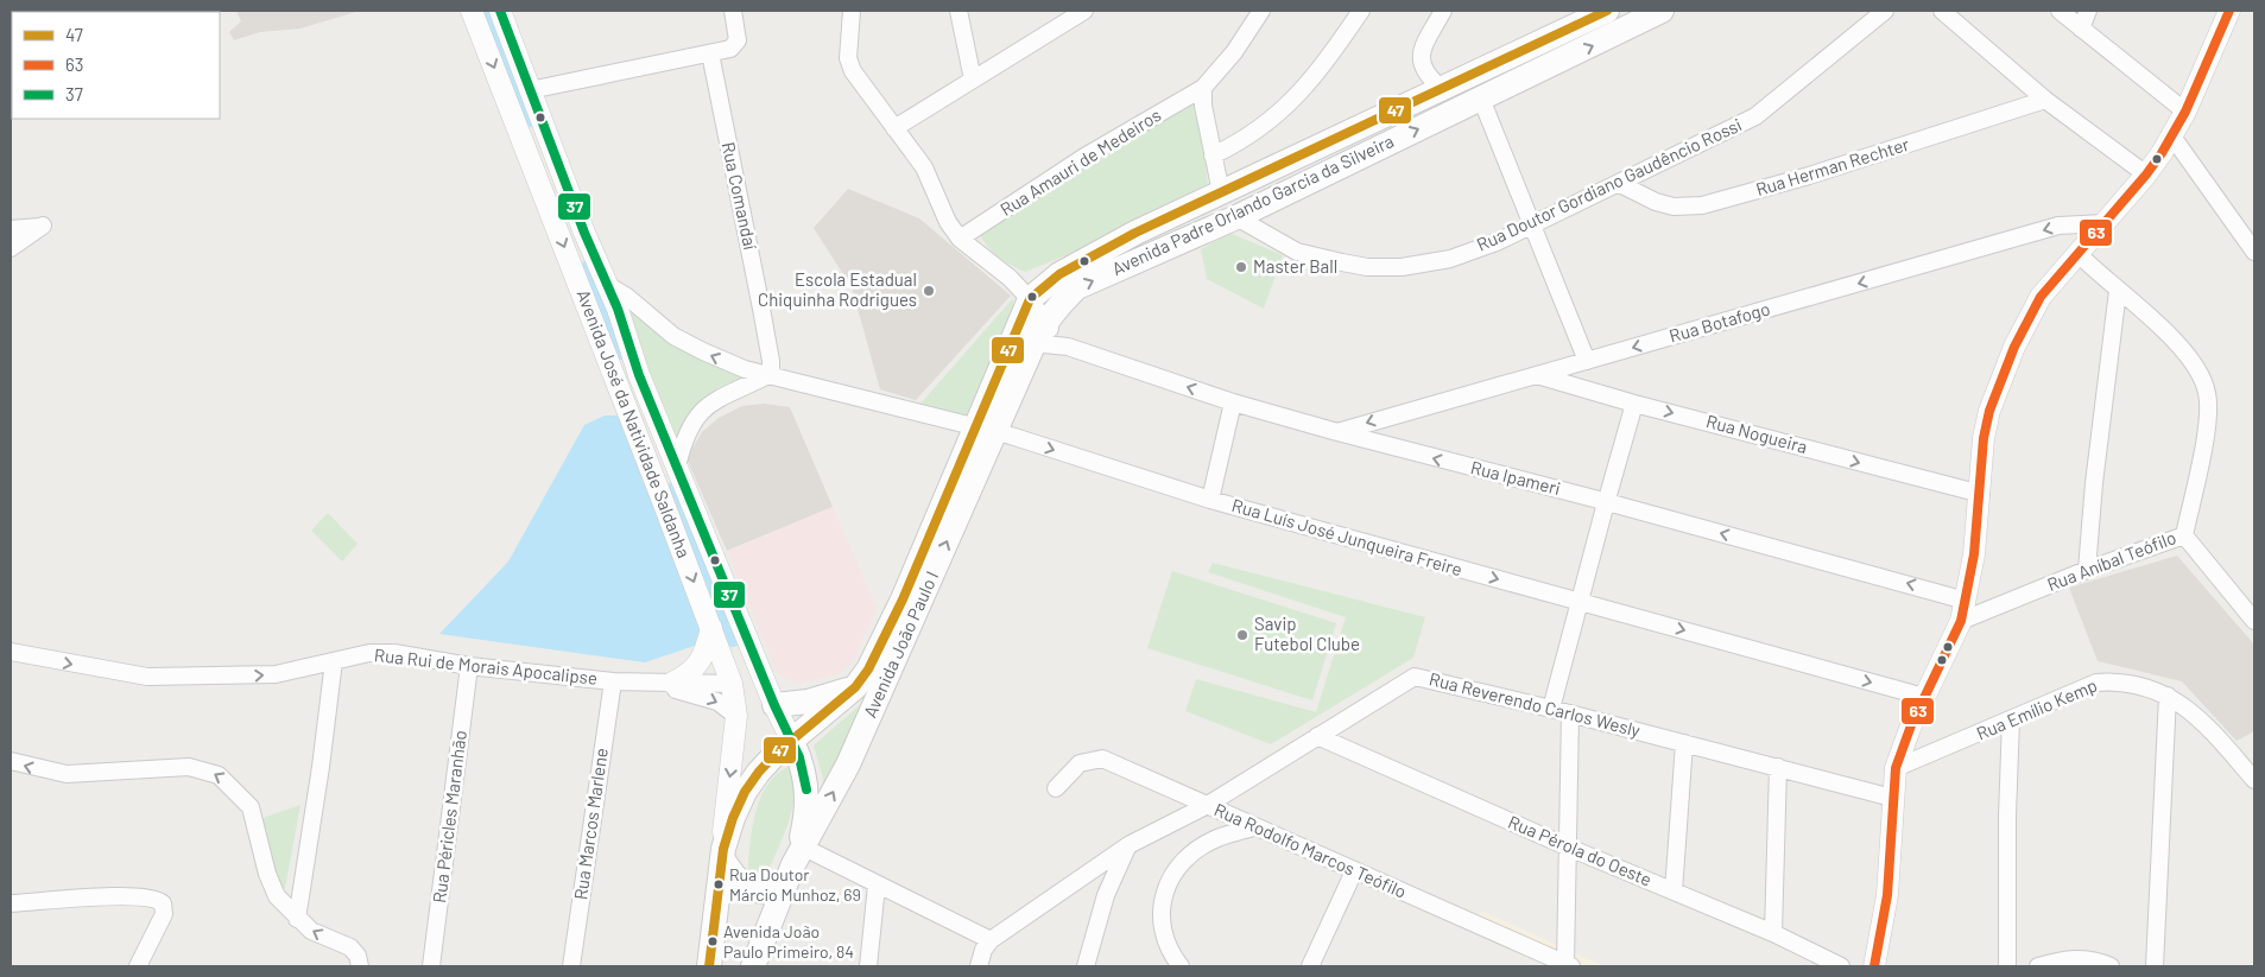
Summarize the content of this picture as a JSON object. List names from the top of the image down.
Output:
{
  "streets": {
    "main road": ["Avenida Padre Orlando Garcia da Silveira", "Avenida João Paulo I"],
    "street": [
      "Rua Amauri de Medeiros",
      "Rua Herman Rechter",
      "Rua Doutor Gordiano Gaudêncio Rossi",
      "Rua Comandaí",
      "Rua Botafogo",
      "Avenida José da Natividade Saldanha",
      "Rua Nogueira",
      "Rua Ipameri",
      "Rua Luís José Junqueira Freire",
      "Rua Aníbal Teófilo",
      "Rua Rui de Morais Apocalipse",
      "Rua Reverendo Carlos Wesly",
      "Rua Emílio Kemp",
      "Rua Péricles Maranhão",
      "Rua Marcos Marlene",
      "Rua Rodolfo Marcos Teófilo",
      "Rua Pérola do Oeste"
    ]
  },
  "crossings": [
    ["Rua Herman Rechter", "Rua Doutor Gordiano Gaudêncio Rossi"],
    ["Rua Doutor Gordiano Gaudêncio Rossi", "Avenida Padre Orlando Garcia da Silveira"],
    ["Rua Comandaí", "Rua Luís José Junqueira Freire"],
    ["Avenida Padre Orlando Garcia da Silveira", "Avenida João Paulo I"],
    ["Rua Botafogo", "Rua Nogueira"],
    ["Rua Botafogo", "Rua Ipameri"],
    ["Avenida José da Natividade Saldanha", "Rua Luís José Junqueira Freire"],
    ["Avenida José da Natividade Saldanha", "Avenida João Paulo I"],
    ["Avenida José da Natividade Saldanha", "Rua Rui de Morais Apocalipse"],
    ["Rua Ipameri", "Avenida João Paulo I"],
    ["Rua Luís José Junqueira Freire", "Avenida João Paulo I"],
    ["Rua Rui de Morais Apocalipse", "Rua Péricles Maranhão"],
    ["Rua Rui de Morais Apocalipse", "Rua Marcos Marlene"],
    ["Rua Reverendo Carlos Wesly", "Rua Rodolfo Marcos Teófilo"],
    ["Rua Reverendo Carlos Wesly", "Rua Pérola do Oeste"]
  ],
  "one_way": [
    "Rua Botafogo",
    "Rua Nogueira",
    "Rua Ipameri",
    "Rua Rui de Morais Apocalipse"
  ],
  "places": [
    "Master Ball",
    "Escola Estadual Chiquinha Rodrigues",
    "Savip Futebol Clube",
    "Rua Doutor Márcio Munhoz, 69",
    "Avenida João Paulo Primeiro, 84"
  ],
  "lines": ["transit line 47", "transit line 63", "transit line 37"],
  "legend": ["47", "63", "37"]
}
